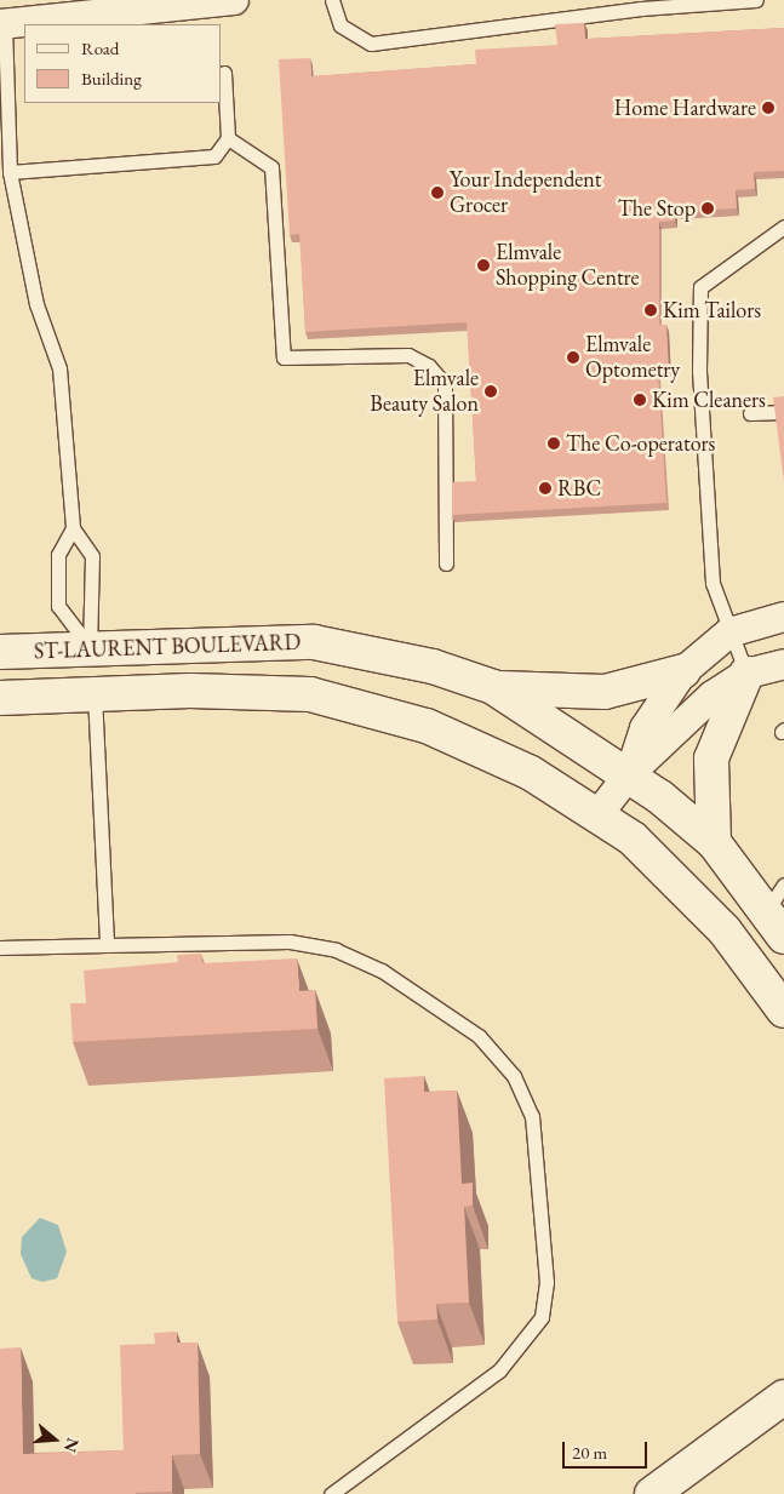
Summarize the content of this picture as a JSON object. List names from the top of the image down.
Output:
{
  "streets": {
    "street": ["ST-LAURENT BOULEVARD"]
  },
  "places": [
    "Home Hardware",
    "Your Independent Grocer",
    "The Stop",
    "Elmvale Shopping Centre",
    "Kim Tailors",
    "Elmvale Optometry",
    "Elmvale Beauty Salon",
    "Kim Cleaners",
    "The Co-operators",
    "RBC"
  ],
  "legend": ["Road", "Building"],
  "scale_bar": "20 m",
  "north": "right"
}
